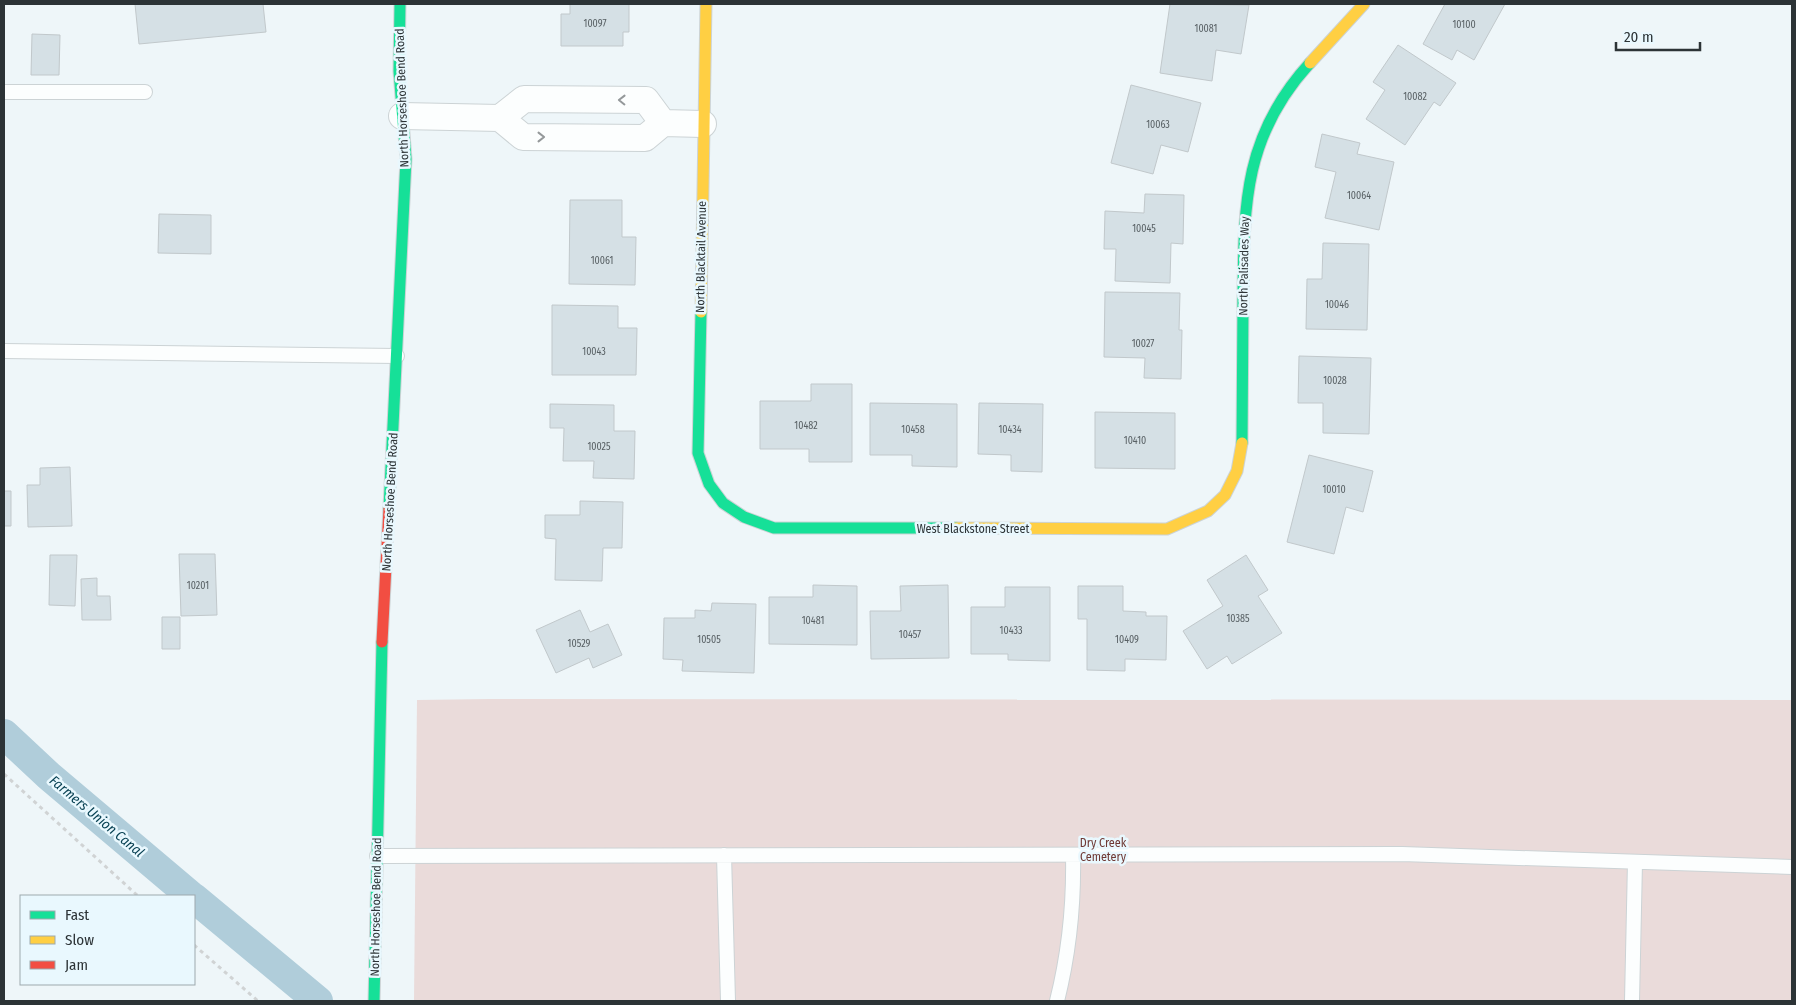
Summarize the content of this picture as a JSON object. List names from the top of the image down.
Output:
{
  "streets": {
    "street": [
      "North Horseshoe Bend Road",
      "North Blacktail Avenue",
      "North Palisades Way",
      "West Blackstone Street"
    ]
  },
  "crossings": [
    ["North Blacktail Avenue", "West Blackstone Street"],
    ["North Palisades Way", "West Blackstone Street"]
  ],
  "water": ["Farmers Union Canal"],
  "parks": ["Dry Creek Cemetery"],
  "house_numbers": [
    "10097",
    "10100",
    "10081",
    "10082",
    "10063",
    "10064",
    "10045",
    "10061",
    "10046",
    "10027",
    "10043",
    "10028",
    "10482",
    "10458",
    "10434",
    "10410",
    "10025",
    "10010",
    "10201",
    "10385",
    "10481",
    "10433",
    "10457",
    "10505",
    "10409",
    "10529"
  ],
  "legend": ["Fast", "Slow", "Jam"],
  "scale_bar": "20 m"
}
